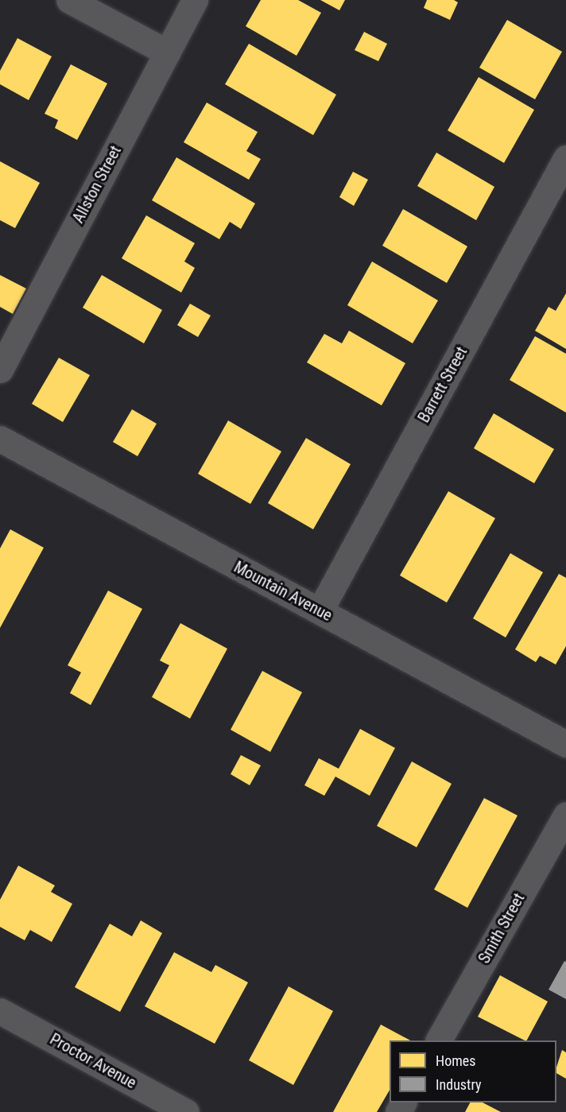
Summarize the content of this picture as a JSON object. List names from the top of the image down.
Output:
{
  "streets": {
    "street": [
      "Allston Street",
      "Barrett Street",
      "Mountain Avenue",
      "Smith Street",
      "Proctor Avenue"
    ]
  },
  "crossings": [
    ["Barrett Street", "Mountain Avenue"]
  ],
  "legend": ["Homes", "Industry"]
}
